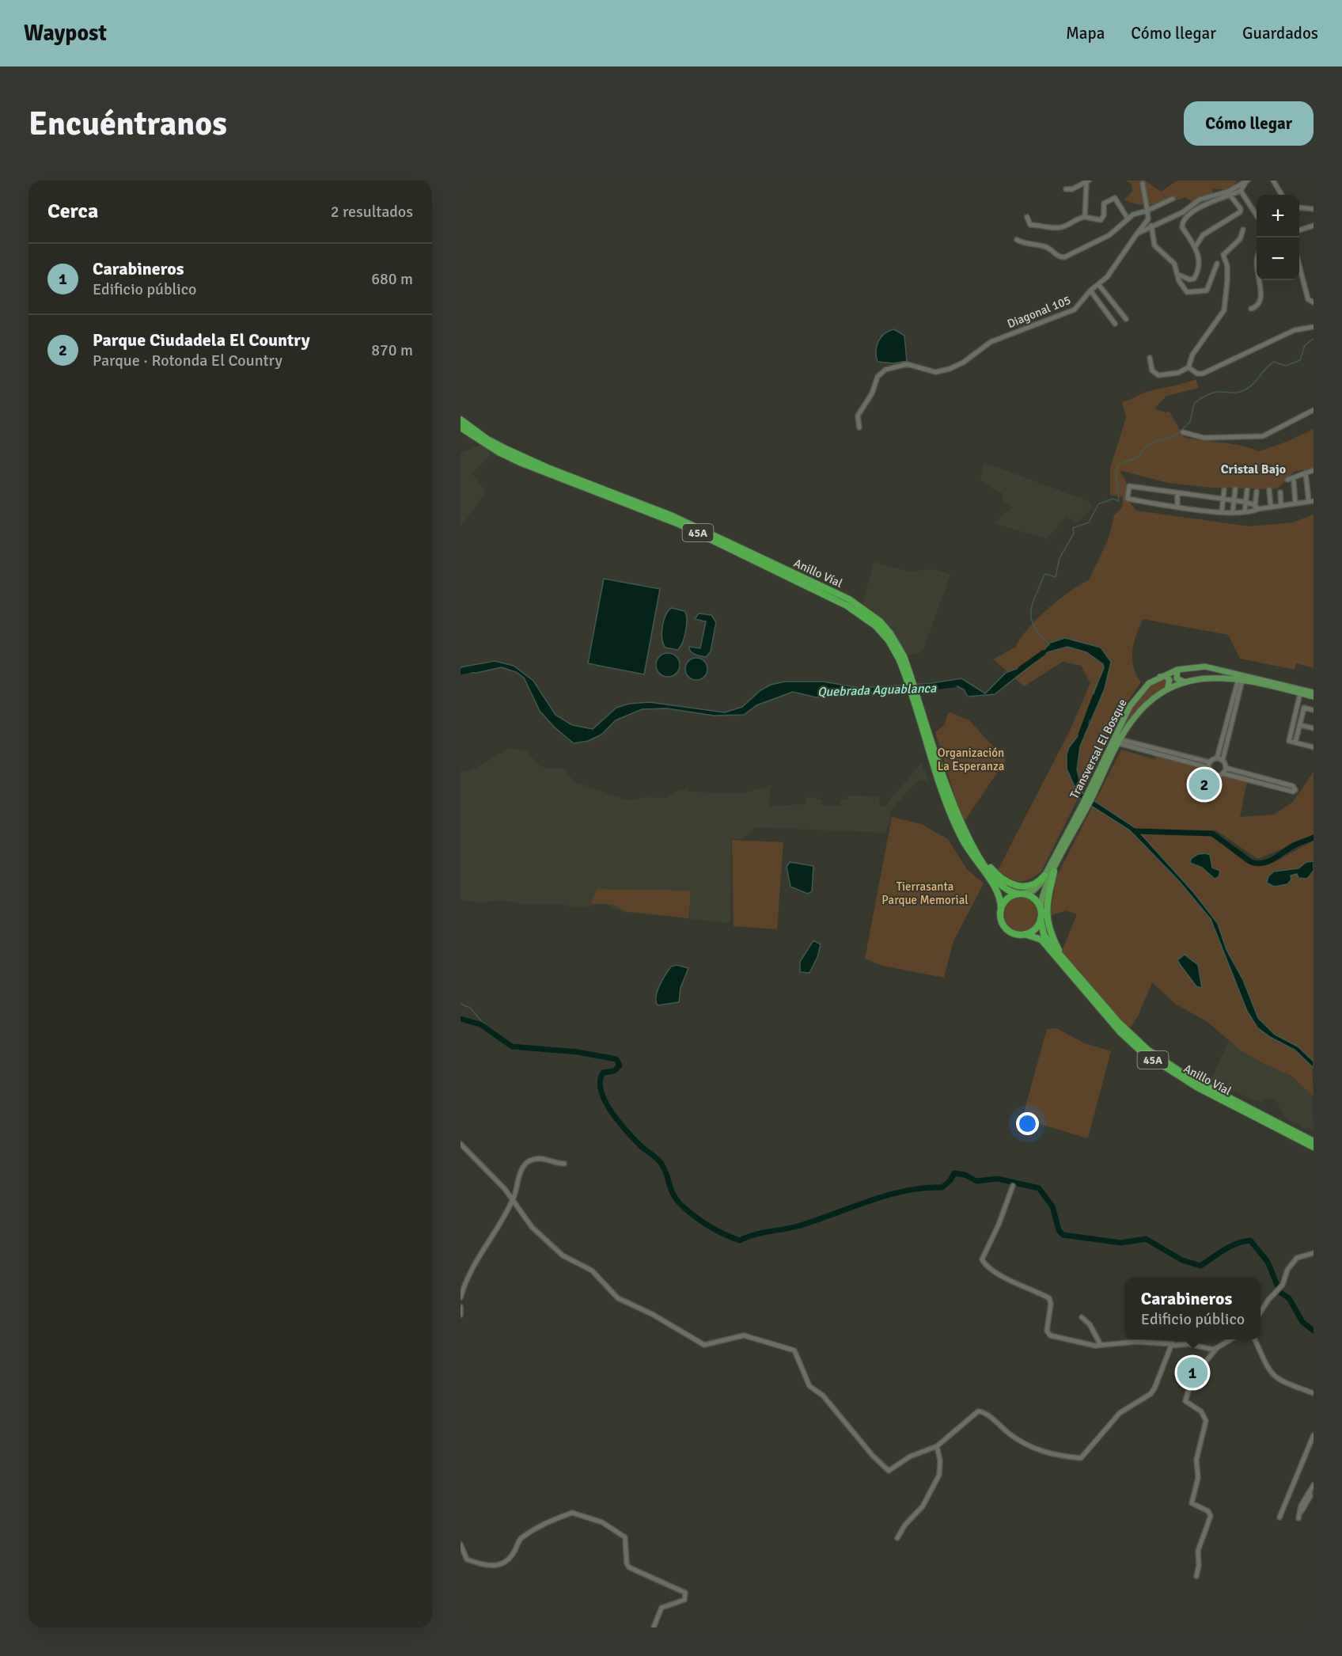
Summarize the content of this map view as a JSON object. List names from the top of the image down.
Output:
{
  "streets": {
    "highway": ["45A", "Anillo Víal"],
    "main road": ["Transversal El Bosque"],
    "street": ["Diagonal 105"]
  },
  "crossings": [
    ["Anillo Víal", "Transversal El Bosque"]
  ],
  "districts": ["Cristal Bajo"],
  "water": ["Quebrada Aguablanca"],
  "parks": ["Organización La Esperanza", "Tierrasanta Parque Memorial"],
  "page": {
    "header": "Waypost",
    "nav": ["Mapa", "Cómo llegar", "Guardados"],
    "buttons": "Cómo llegar",
    "title": "Encuéntranos",
    "heading": ["Cerca", "2 resultados"],
    "map_buttons": ["+", "−"],
    "list": [
      {
        "mark": "1",
        "name": "Carabineros",
        "note": "Edificio público",
        "value": "680 m"
      },
      {
        "mark": "2",
        "name": "Parque Ciudadela El Country",
        "note": "Parque · Rotonda El Country",
        "value": "870 m"
      }
    ],
    "pins": ["2", "1"],
    "popup": ["Carabineros", "Edificio público"]
  }
}
